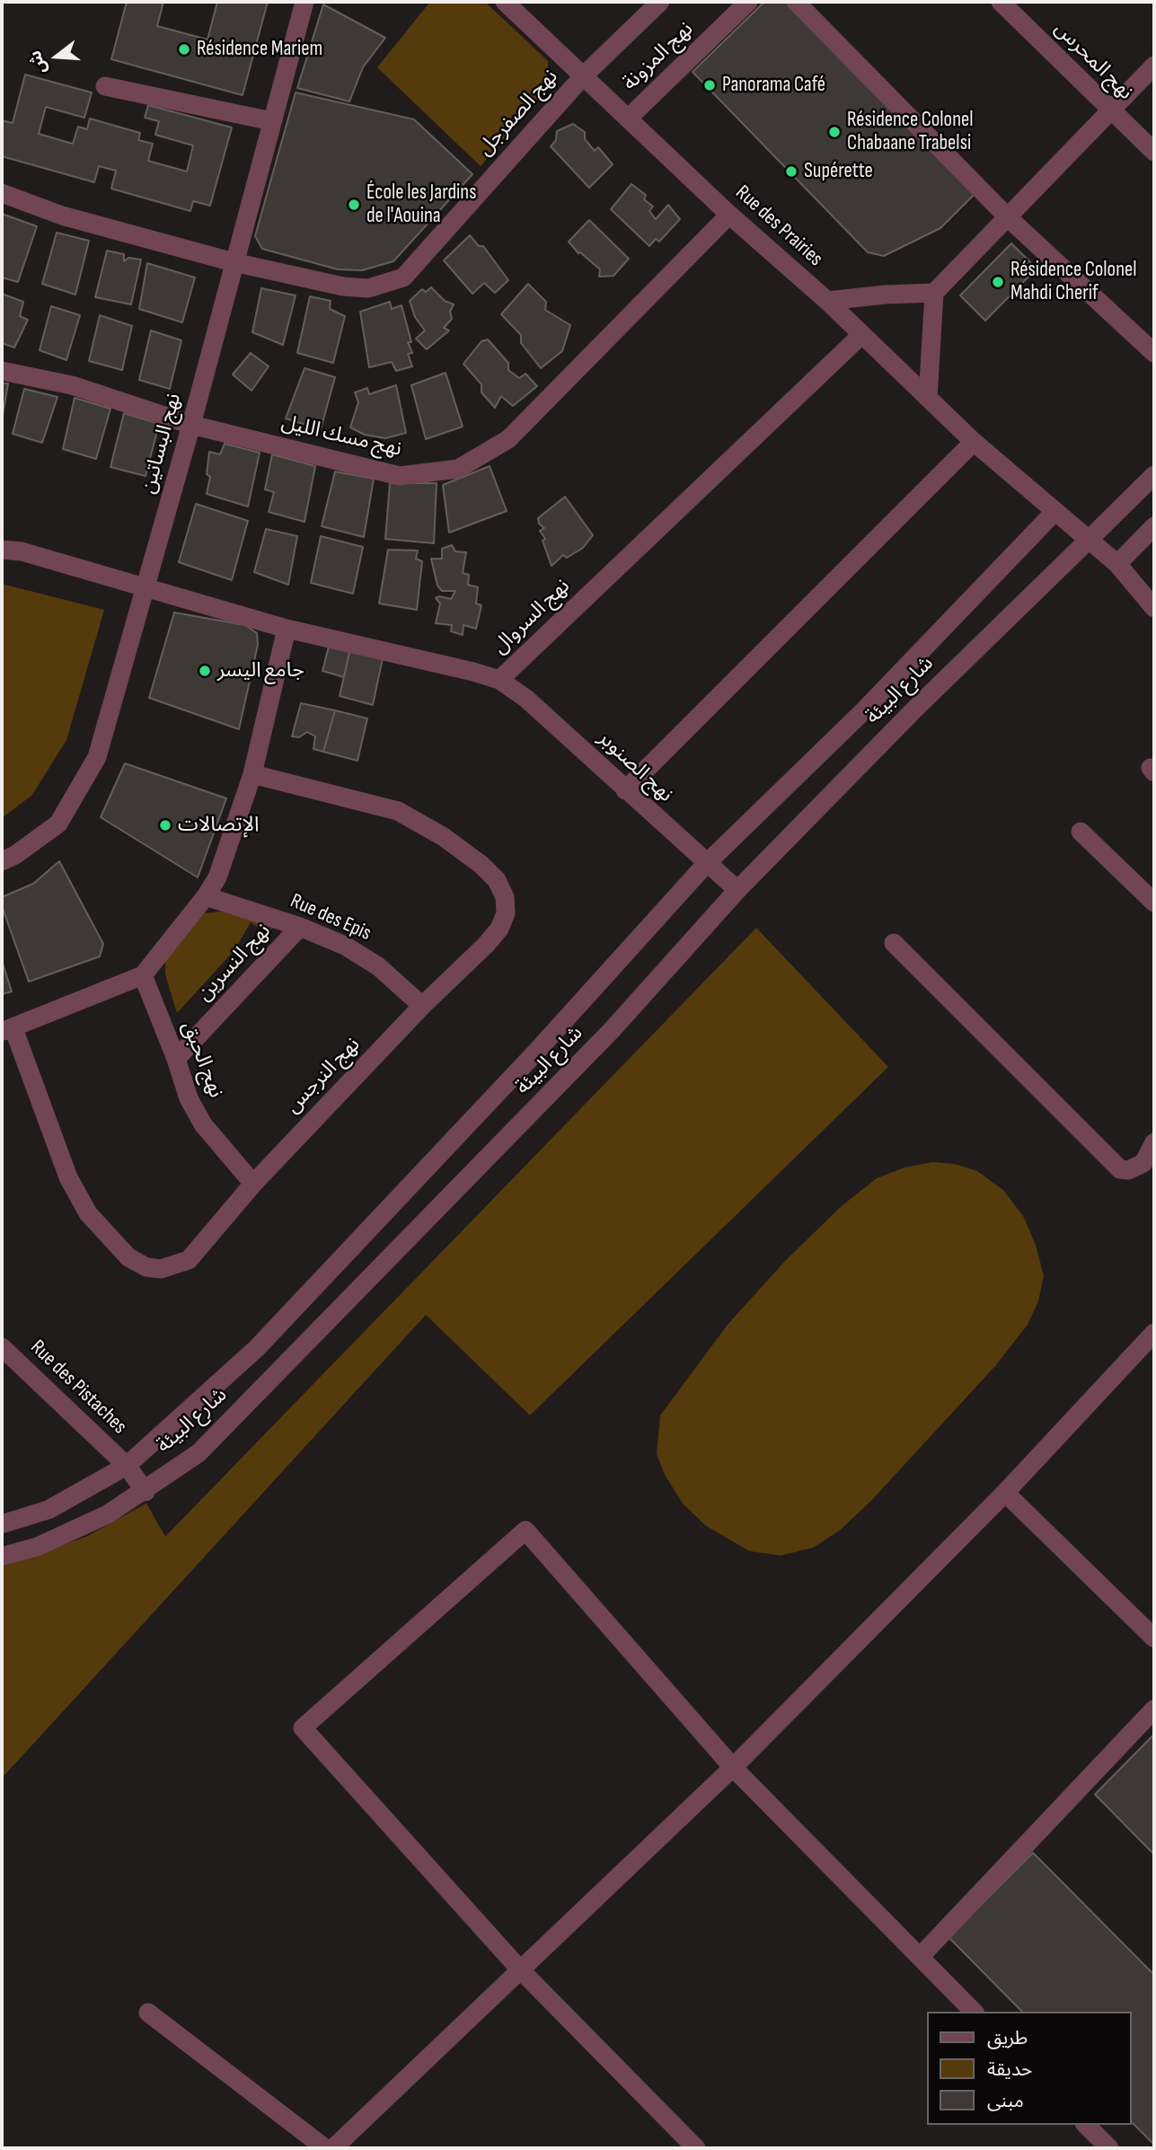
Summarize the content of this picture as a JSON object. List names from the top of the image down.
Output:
{
  "streets": {
    "street": [
      "نهج المزونة",
      "نهج المحرس",
      "نهج الصفرجل",
      "Rue des Prairies",
      "نهج مسك الليل",
      "نهج البساتين",
      "نهج السروال",
      "شارع البيئة",
      "نهج الصنوبر",
      "Rue des Epis",
      "نهج النسرين",
      "نهج الحبق",
      "نهج النرجس",
      "Rue des Pistaches"
    ]
  },
  "crossings": [
    ["نهج المزونة", "Rue des Prairies"],
    ["نهج الصفرجل", "Rue des Prairies"],
    ["نهج الصفرجل", "نهج البساتين"],
    ["Rue des Prairies", "نهج مسك الليل"],
    ["Rue des Prairies", "نهج السروال"],
    ["Rue des Prairies", "شارع البيئة"],
    ["نهج مسك الليل", "نهج البساتين"],
    ["نهج البساتين", "نهج السروال"],
    ["نهج السروال", "نهج الصنوبر"],
    ["شارع البيئة", "نهج الصنوبر"],
    ["شارع البيئة", "Rue des Pistaches"],
    ["Rue des Epis", "نهج النسرين"],
    ["Rue des Epis", "نهج النرجس"],
    ["نهج النسرين", "نهج الحبق"],
    ["نهج الحبق", "نهج النرجس"]
  ],
  "places": [
    "Résidence Mariem",
    "Panorama Café",
    "Résidence Colonel Chabaane Trabelsi",
    "Supérette",
    "École les Jardins de l'Aouina",
    "Résidence Colonel Mahdi Cherif",
    "جامع اليسر",
    "الإتصالات"
  ],
  "legend": ["طريق", "حديقة", "مبنى"],
  "north": "left"
}
